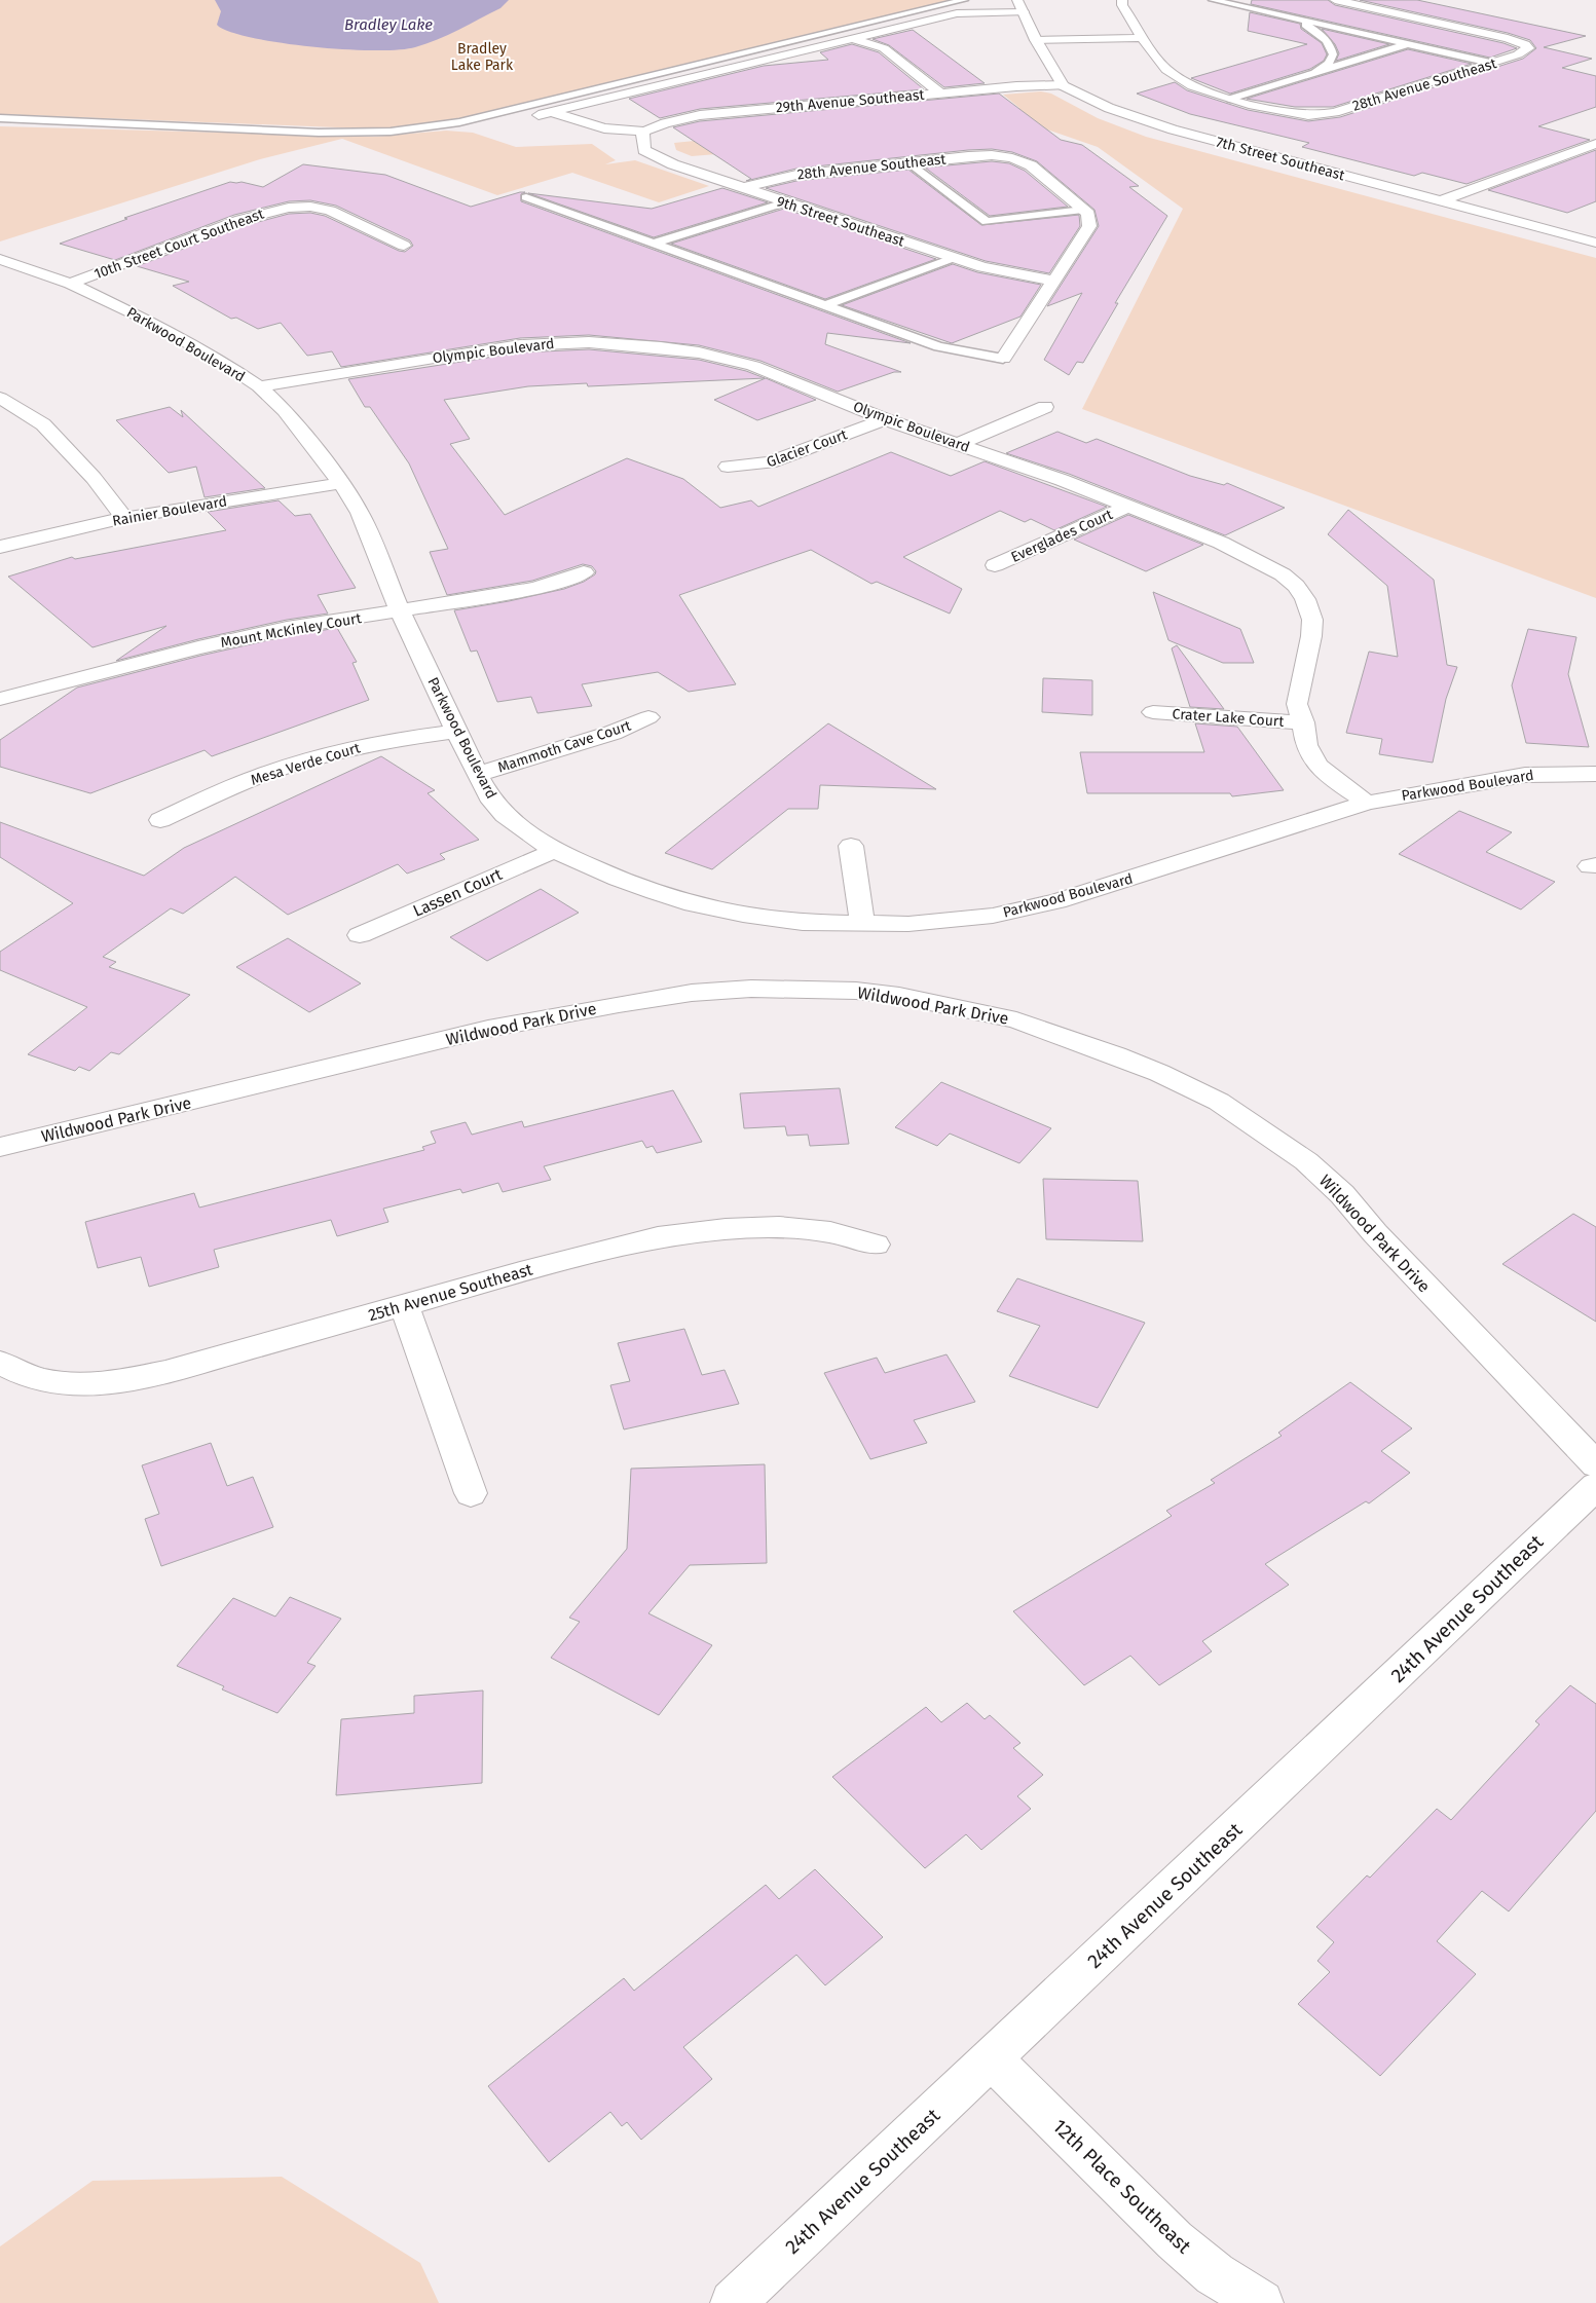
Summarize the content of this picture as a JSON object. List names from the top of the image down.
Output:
{
  "streets": {
    "street": [
      "28th Avenue Southeast",
      "29th Avenue Southeast",
      "7th Street Southeast",
      "9th Street Southeast",
      "10th Street Court Southeast",
      "Parkwood Boulevard",
      "Olympic Boulevard",
      "Glacier Court",
      "Rainier Boulevard",
      "Everglades Court",
      "Mount McKinley Court",
      "Crater Lake Court",
      "Mammoth Cave Court",
      "Mesa Verde Court",
      "Lassen Court",
      "Wildwood Park Drive",
      "25th Avenue Southeast",
      "24th Avenue Southeast",
      "12th Place Southeast"
    ]
  },
  "crossings": [
    ["28th Avenue Southeast", "9th Street Southeast"],
    ["29th Avenue Southeast", "7th Street Southeast"],
    ["29th Avenue Southeast", "9th Street Southeast"],
    ["10th Street Court Southeast", "Parkwood Boulevard"],
    ["Parkwood Boulevard", "Olympic Boulevard"],
    ["Parkwood Boulevard", "Rainier Boulevard"],
    ["Parkwood Boulevard", "Mount McKinley Court"],
    ["Parkwood Boulevard", "Mammoth Cave Court"],
    ["Parkwood Boulevard", "Mesa Verde Court"],
    ["Parkwood Boulevard", "Lassen Court"],
    ["Olympic Boulevard", "Glacier Court"],
    ["Olympic Boulevard", "Everglades Court"],
    ["Olympic Boulevard", "Crater Lake Court"],
    ["24th Avenue Southeast", "12th Place Southeast"]
  ],
  "water": ["Bradley Lake"],
  "parks": ["Bradley Lake Park"]
}
